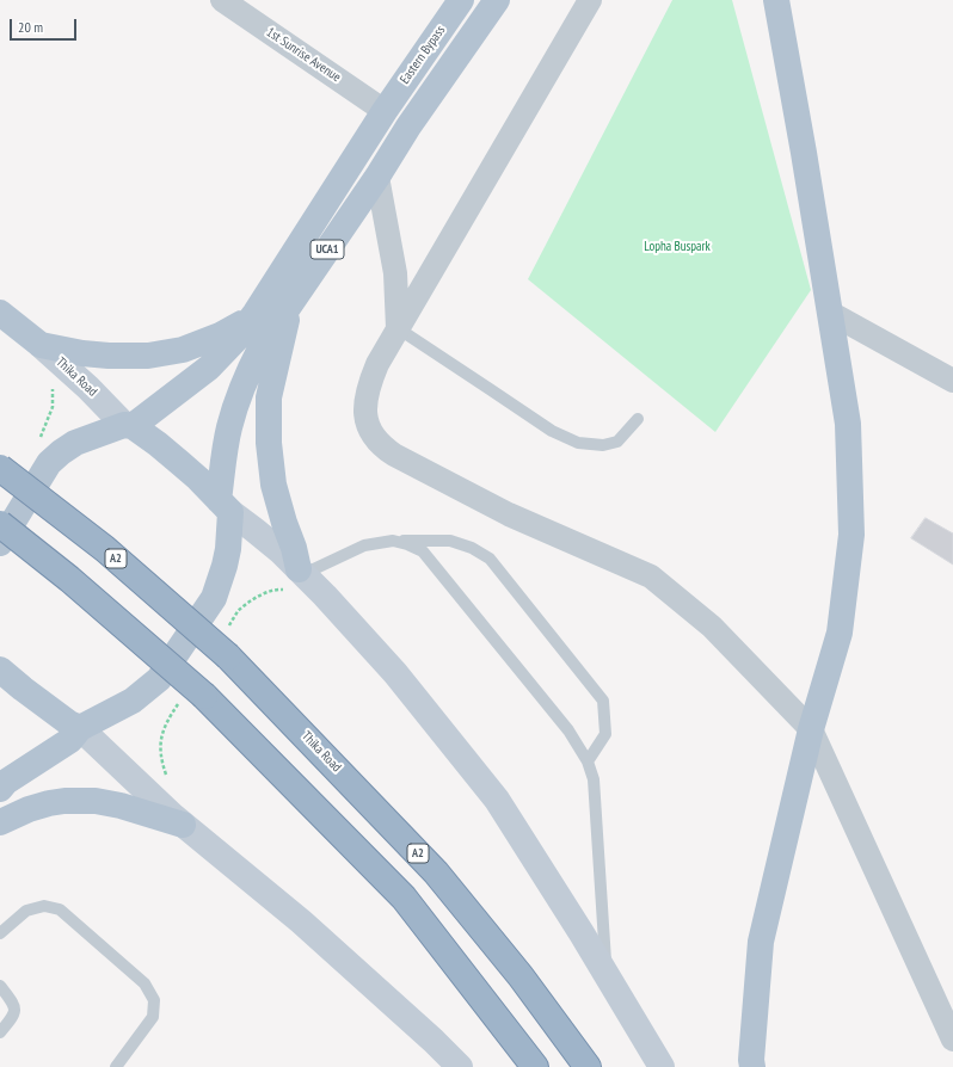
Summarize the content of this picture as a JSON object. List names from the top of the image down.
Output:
{
  "streets": {
    "highway": ["Thika Road", "A2"],
    "main road": ["Eastern Bypass", "UCA1"],
    "street": ["1st Sunrise Avenue"]
  },
  "crossings": [
    ["1st Sunrise Avenue", "Eastern Bypass"],
    ["1st Sunrise Avenue", "UCA1"],
    ["Eastern Bypass", "UCA1"],
    ["UCA1", "Thika Road"]
  ],
  "parks": ["Lopha Buspark"],
  "scale_bar": "20 m"
}
